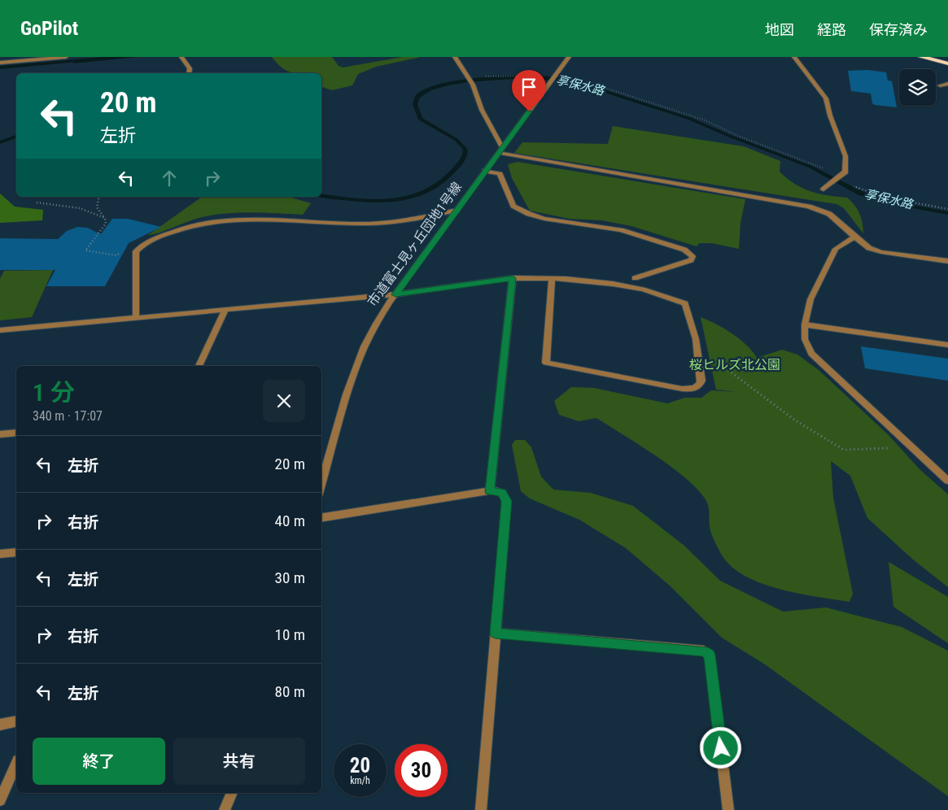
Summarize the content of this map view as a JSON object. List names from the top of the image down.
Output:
{
  "streets": {
    "street": ["市道富士見ヶ丘団地1号線"]
  },
  "water": ["享保水路"],
  "parks": ["桜ヒルズ北公園"],
  "page": {
    "header": "GoPilot",
    "nav": ["地図", "経路", "保存済み"],
    "turn": ["20 m", "左折"],
    "heading": ["1 分", "340 m · 17:07"],
    "list": [
      {
        "name": "左折",
        "value": "20 m"
      },
      {
        "name": "右折",
        "value": "40 m"
      },
      {
        "name": "左折",
        "value": "30 m"
      },
      {
        "name": "右折",
        "value": "10 m"
      },
      {
        "name": "左折",
        "value": "80 m"
      }
    ],
    "buttons": ["終了", "共有"],
    "speed": "20 km/h",
    "limit": "30"
  }
}
